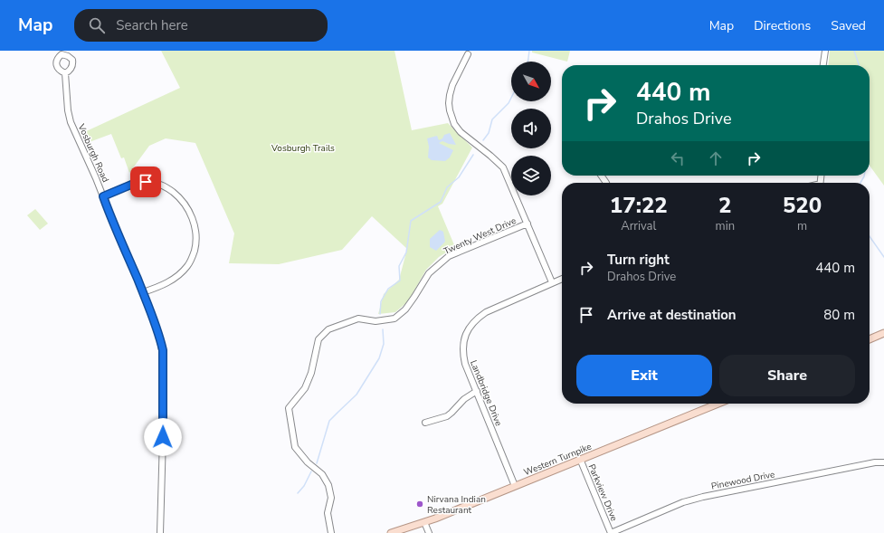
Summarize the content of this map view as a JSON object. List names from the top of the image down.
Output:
{
  "streets": {
    "main road": ["Western Turnpike"],
    "street": [
      "Vosburgh Road",
      "Twenty West Drive",
      "Landbridge Drive",
      "Pinewood Drive",
      "Parkview Drive"
    ]
  },
  "crossings": [
    ["Landbridge Drive", "Western Turnpike"],
    ["Western Turnpike", "Parkview Drive"],
    ["Pinewood Drive", "Parkview Drive"]
  ],
  "parks": ["Vosburgh Trails"],
  "places": ["Nirvana Indian Restaurant"],
  "north": "bottom right",
  "page": {
    "header": "Map",
    "search": "Search here",
    "nav": ["Map", "Directions", "Saved"],
    "turn": ["440 m", "Drahos Drive"],
    "eta": [
      "17:22",
      "Arrival",
      "2",
      "min",
      "520",
      "m"
    ],
    "list": [
      {
        "name": "Turn right",
        "note": "Drahos Drive",
        "value": "440 m"
      },
      {
        "name": "Arrive at destination",
        "value": "80 m"
      }
    ],
    "buttons": ["Exit", "Share"]
  }
}
